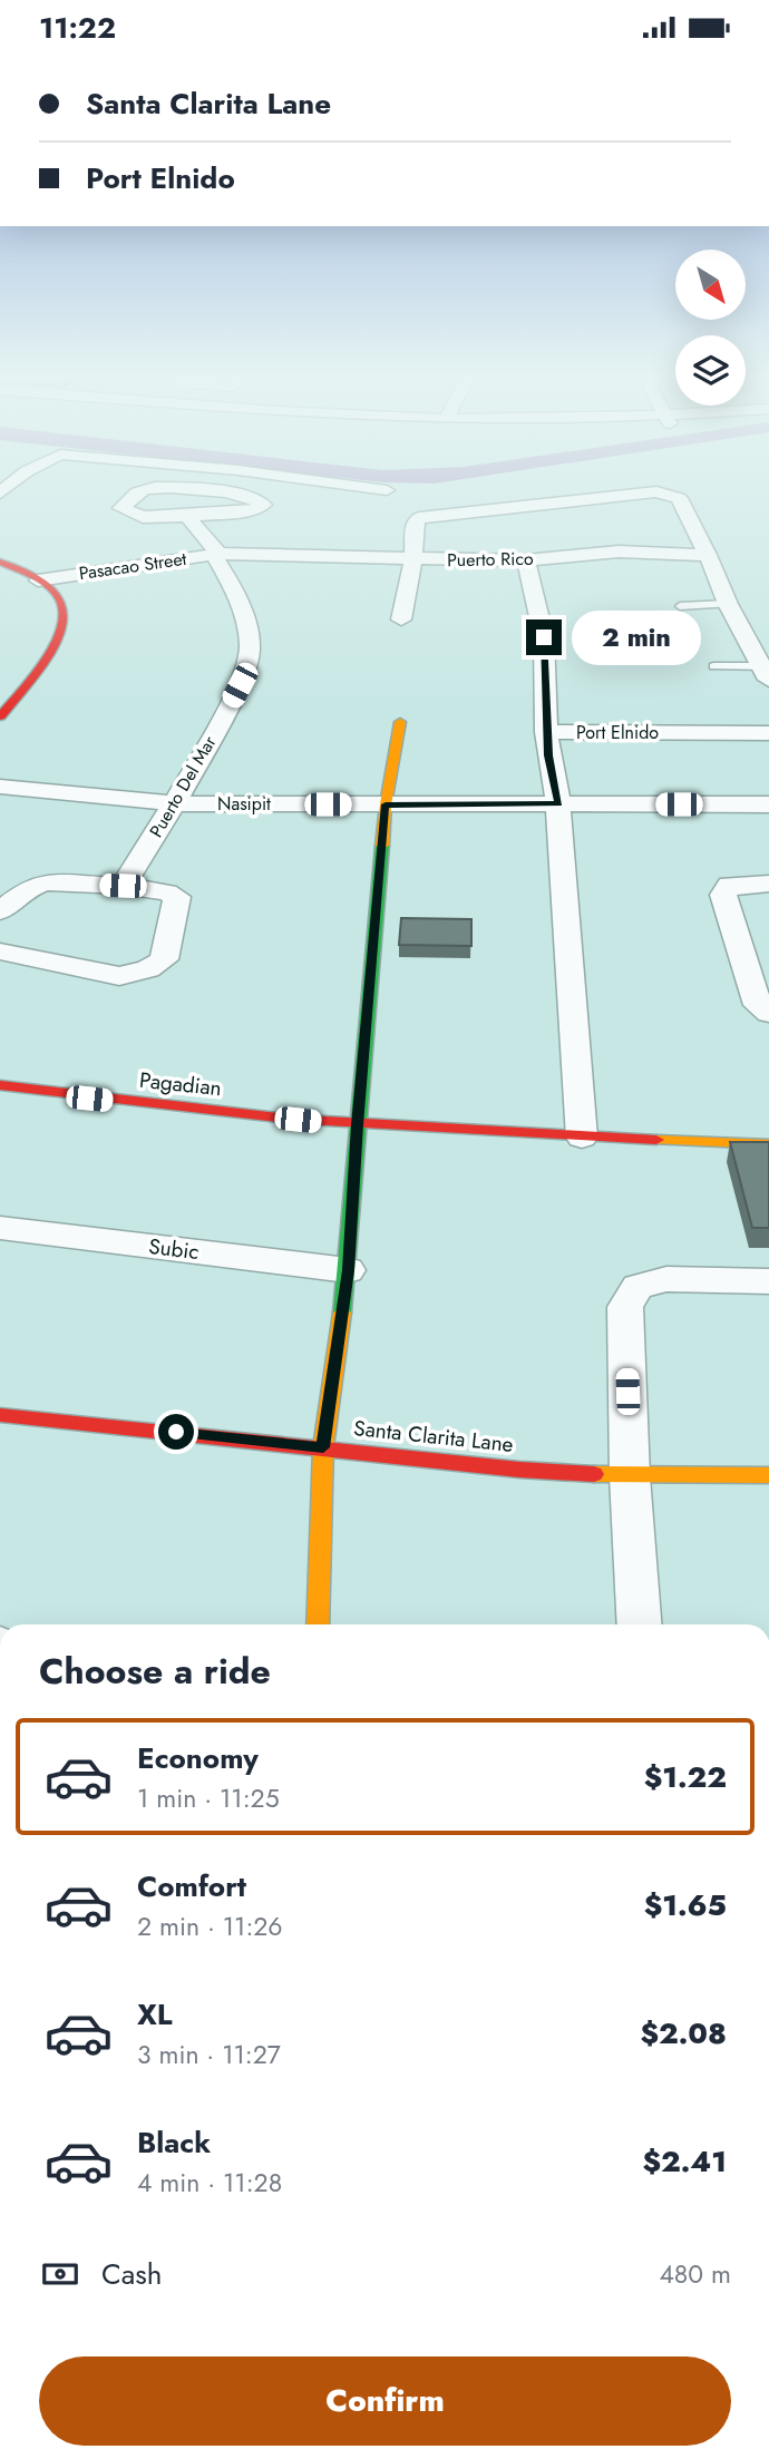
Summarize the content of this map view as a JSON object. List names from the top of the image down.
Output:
{
  "streets": {
    "street": [
      "Puerto Rico",
      "Pasacao Street",
      "Port Elnido",
      "Puerto Del Mar",
      "Nasipit",
      "Pagadian",
      "Subic",
      "Santa Clarita Lane"
    ]
  },
  "crossings": [
    ["Puerto Rico", "Pasacao Street"],
    ["Puerto Rico", "Port Elnido"],
    ["Pasacao Street", "Puerto Del Mar"],
    ["Puerto Del Mar", "Nasipit"]
  ],
  "north": "bottom right",
  "page": {
    "status": "11:22",
    "banner": ["Santa Clarita Lane", "Port Elnido"],
    "bubble": "2 min",
    "heading": "Choose a ride",
    "list": [
      {
        "name": "Economy",
        "note": "1 min · 11:25",
        "value": "$1.22"
      },
      {
        "name": "Comfort",
        "note": "2 min · 11:26",
        "value": "$1.65"
      },
      {
        "name": "XL",
        "note": "3 min · 11:27",
        "value": "$2.08"
      },
      {
        "name": "Black",
        "note": "4 min · 11:28",
        "value": "$2.41"
      }
    ],
    "pay": ["Cash", "480 m"],
    "buttons": "Confirm"
  }
}
